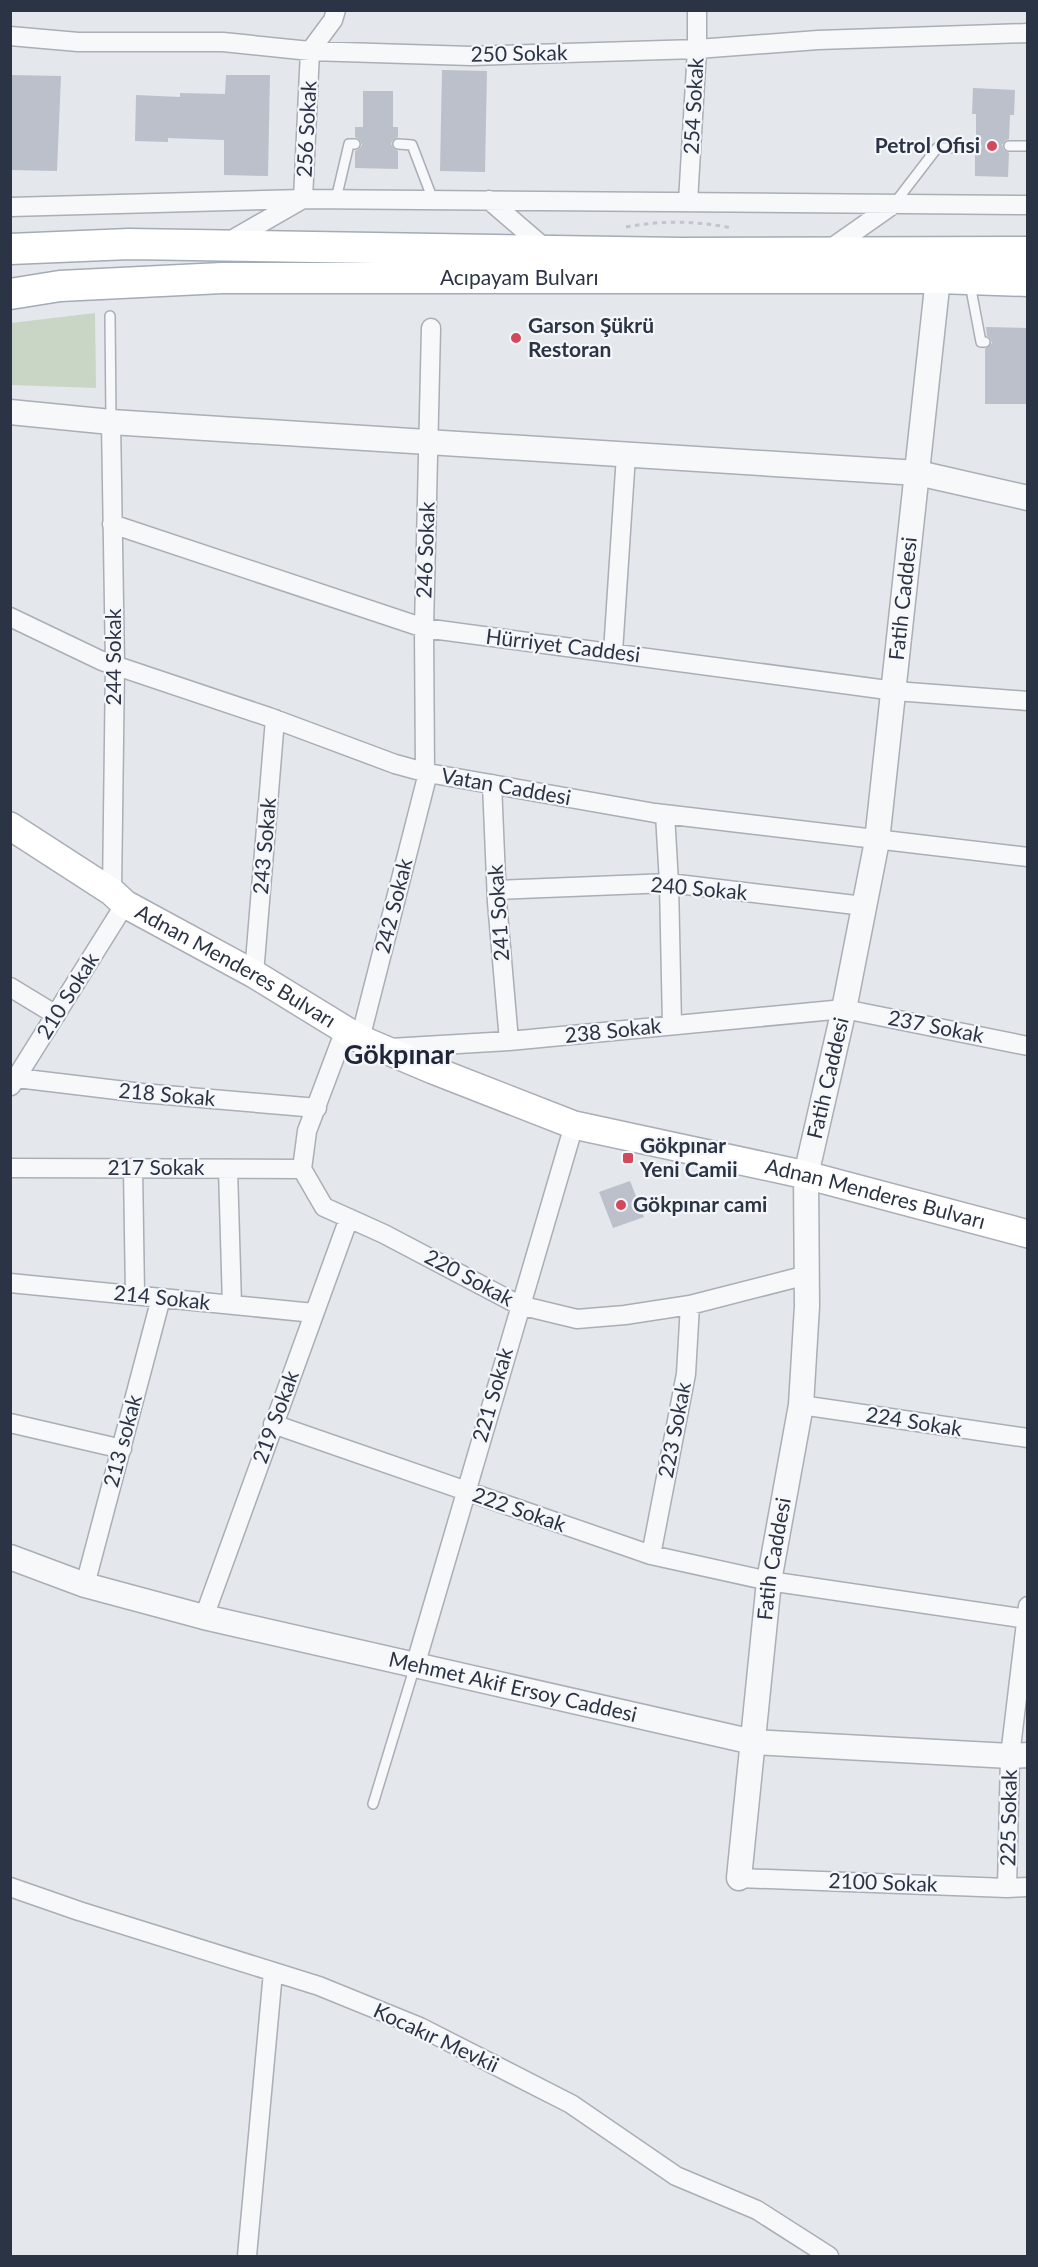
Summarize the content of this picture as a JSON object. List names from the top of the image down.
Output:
{
  "streets": {
    "main road": ["Acıpayam Bulvarı", "Adnan Menderes Bulvarı"],
    "street": [
      "250 Sokak",
      "254 Sokak",
      "256 Sokak",
      "246 Sokak",
      "Fatih Caddesi",
      "Hürriyet Caddesi",
      "244 Sokak",
      "Vatan Caddesi",
      "243 Sokak",
      "240 Sokak",
      "242 Sokak",
      "241 Sokak",
      "210 Sokak",
      "237 Sokak",
      "238 Sokak",
      "218 Sokak",
      "217 Sokak",
      "220 Sokak",
      "214 Sokak",
      "221 Sokak",
      "219 Sokak",
      "224 Sokak",
      "223 Sokak",
      "213 sokak",
      "222 Sokak",
      "Mehmet Akif Ersoy Caddesi",
      "225 Sokak",
      "2100 Sokak",
      "Kocakır Mevkii"
    ]
  },
  "crossings": [
    ["250 Sokak", "254 Sokak"],
    ["250 Sokak", "256 Sokak"],
    ["256 Sokak", "Acıpayam Bulvarı"],
    ["Acıpayam Bulvarı", "Fatih Caddesi"],
    ["246 Sokak", "Hürriyet Caddesi"],
    ["246 Sokak", "Vatan Caddesi"],
    ["246 Sokak", "242 Sokak"],
    ["Fatih Caddesi", "Hürriyet Caddesi"],
    ["Fatih Caddesi", "Vatan Caddesi"],
    ["Fatih Caddesi", "240 Sokak"],
    ["Fatih Caddesi", "Adnan Menderes Bulvarı"],
    ["Fatih Caddesi", "237 Sokak"],
    ["Fatih Caddesi", "238 Sokak"],
    ["Fatih Caddesi", "220 Sokak"],
    ["Fatih Caddesi", "224 Sokak"],
    ["Fatih Caddesi", "222 Sokak"],
    ["Fatih Caddesi", "Mehmet Akif Ersoy Caddesi"],
    ["Fatih Caddesi", "2100 Sokak"],
    ["Hürriyet Caddesi", "244 Sokak"],
    ["244 Sokak", "Vatan Caddesi"],
    ["244 Sokak", "Adnan Menderes Bulvarı"],
    ["244 Sokak", "210 Sokak"],
    ["Vatan Caddesi", "243 Sokak"],
    ["Vatan Caddesi", "242 Sokak"],
    ["Vatan Caddesi", "241 Sokak"],
    ["243 Sokak", "Adnan Menderes Bulvarı"],
    ["240 Sokak", "241 Sokak"],
    ["242 Sokak", "Adnan Menderes Bulvarı"],
    ["242 Sokak", "238 Sokak"],
    ["241 Sokak", "238 Sokak"],
    ["Adnan Menderes Bulvarı", "210 Sokak"],
    ["Adnan Menderes Bulvarı", "238 Sokak"],
    ["Adnan Menderes Bulvarı", "221 Sokak"],
    ["210 Sokak", "218 Sokak"],
    ["237 Sokak", "238 Sokak"],
    ["217 Sokak", "220 Sokak"],
    ["220 Sokak", "221 Sokak"],
    ["220 Sokak", "219 Sokak"],
    ["220 Sokak", "223 Sokak"],
    ["214 Sokak", "219 Sokak"],
    ["214 Sokak", "213 sokak"],
    ["221 Sokak", "222 Sokak"],
    ["221 Sokak", "Mehmet Akif Ersoy Caddesi"],
    ["219 Sokak", "222 Sokak"],
    ["219 Sokak", "Mehmet Akif Ersoy Caddesi"],
    ["223 Sokak", "222 Sokak"],
    ["213 sokak", "Mehmet Akif Ersoy Caddesi"],
    ["222 Sokak", "225 Sokak"],
    ["Mehmet Akif Ersoy Caddesi", "225 Sokak"],
    ["225 Sokak", "2100 Sokak"]
  ],
  "districts": ["Gökpınar"],
  "places": {
    "other": ["Petrol Ofisi", "Garson Şükrü Restoran", "Gökpınar cami"],
    "transit": ["Gökpınar Yeni Camii"]
  }
}
